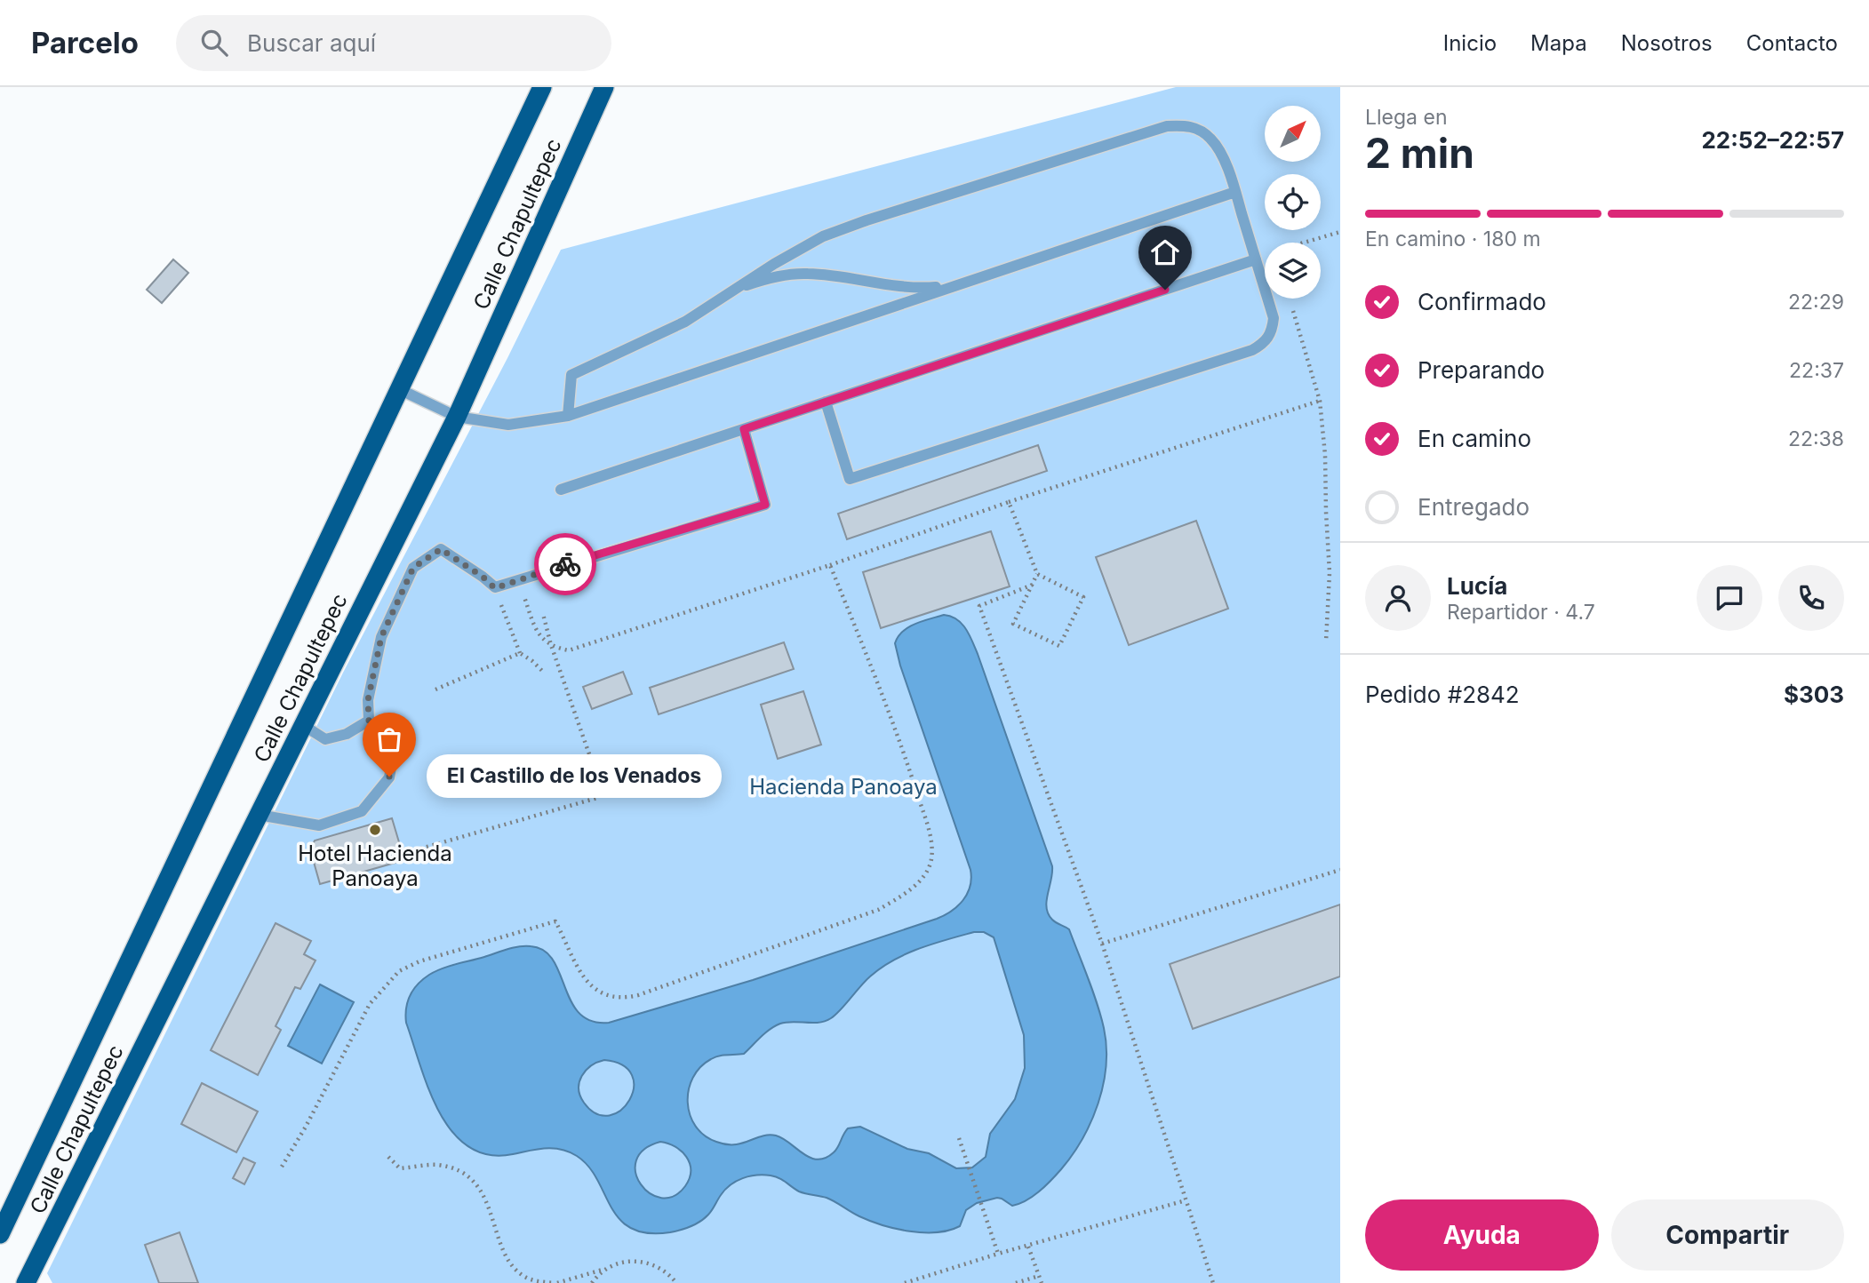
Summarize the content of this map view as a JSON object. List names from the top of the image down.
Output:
{
  "streets": {
    "main road": ["Calle Chapultepec"]
  },
  "parks": ["Hacienda Panoaya"],
  "places": ["El Castillo de los Venados", "Hotel Hacienda Panoaya"],
  "north": "top right",
  "page": {
    "header": "Parcelo",
    "search": "Buscar aquí",
    "nav": [
      "Inicio",
      "Mapa",
      "Nosotros",
      "Contacto"
    ],
    "heading": ["2 min", "Llega en", "22:52–22:57"],
    "panel": [
      "Lucía",
      "Repartidor · 4.7",
      "Pedido #2842",
      "$303"
    ],
    "bar": "En camino · 180 m",
    "list": [
      ["Confirmado", "22:29"],
      ["Preparando", "22:37"],
      ["En camino", "22:38"],
      "Entregado"
    ],
    "bubble": "El Castillo de los Venados",
    "buttons": ["Ayuda", "Compartir"]
  }
}
